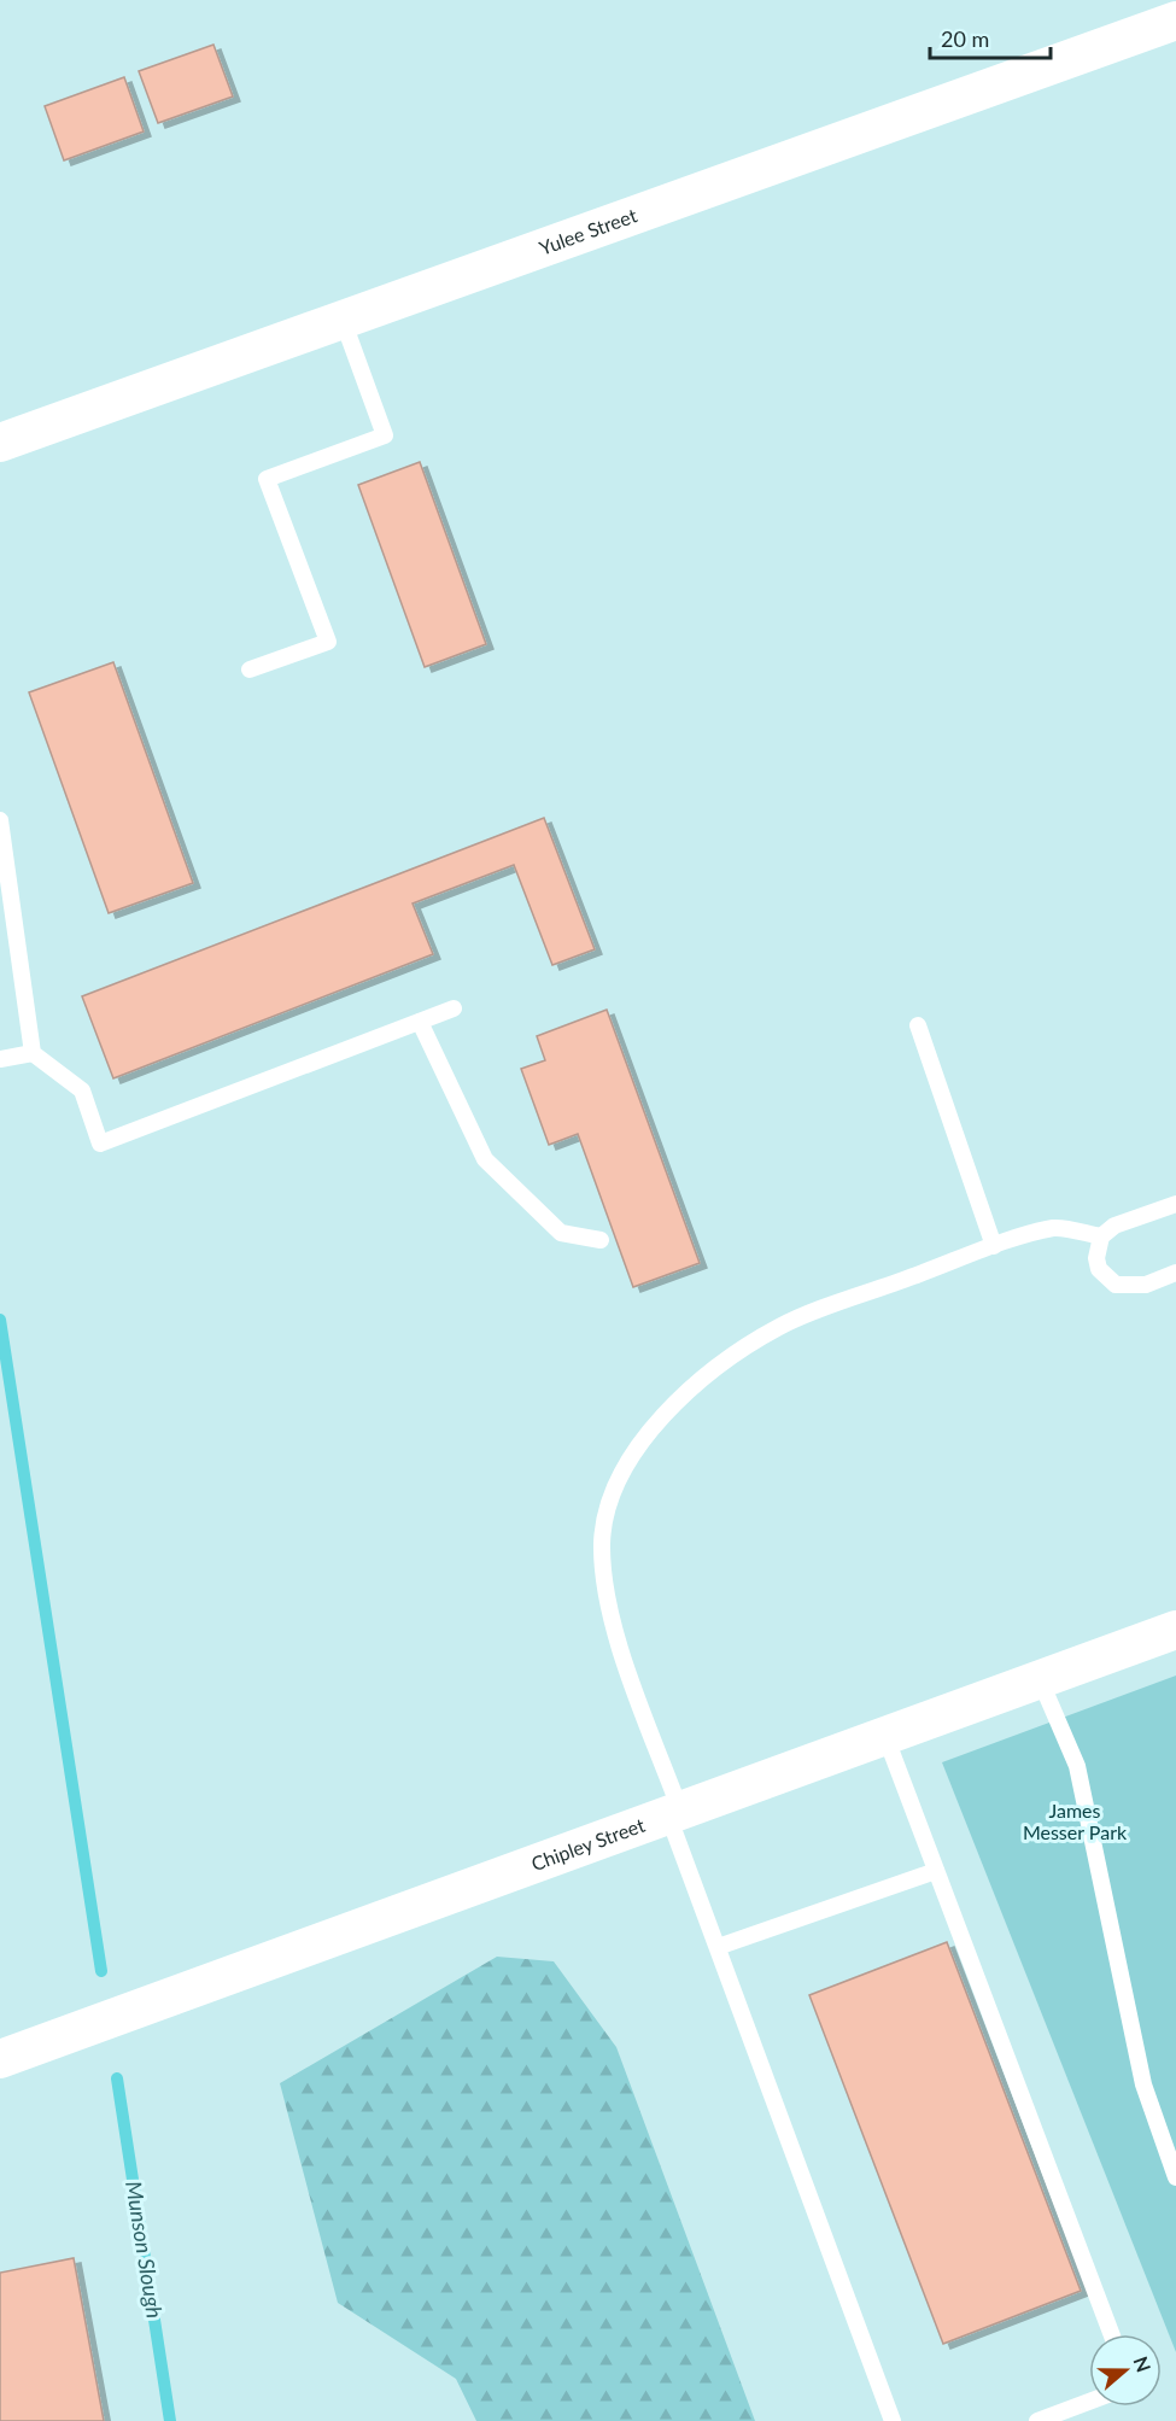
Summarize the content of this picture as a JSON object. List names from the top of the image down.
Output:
{
  "streets": {
    "street": ["Yulee Street", "Chipley Street"]
  },
  "water": ["Munson Slough"],
  "parks": ["James Messer Park"],
  "scale_bar": "20 m",
  "north": "right"
}
